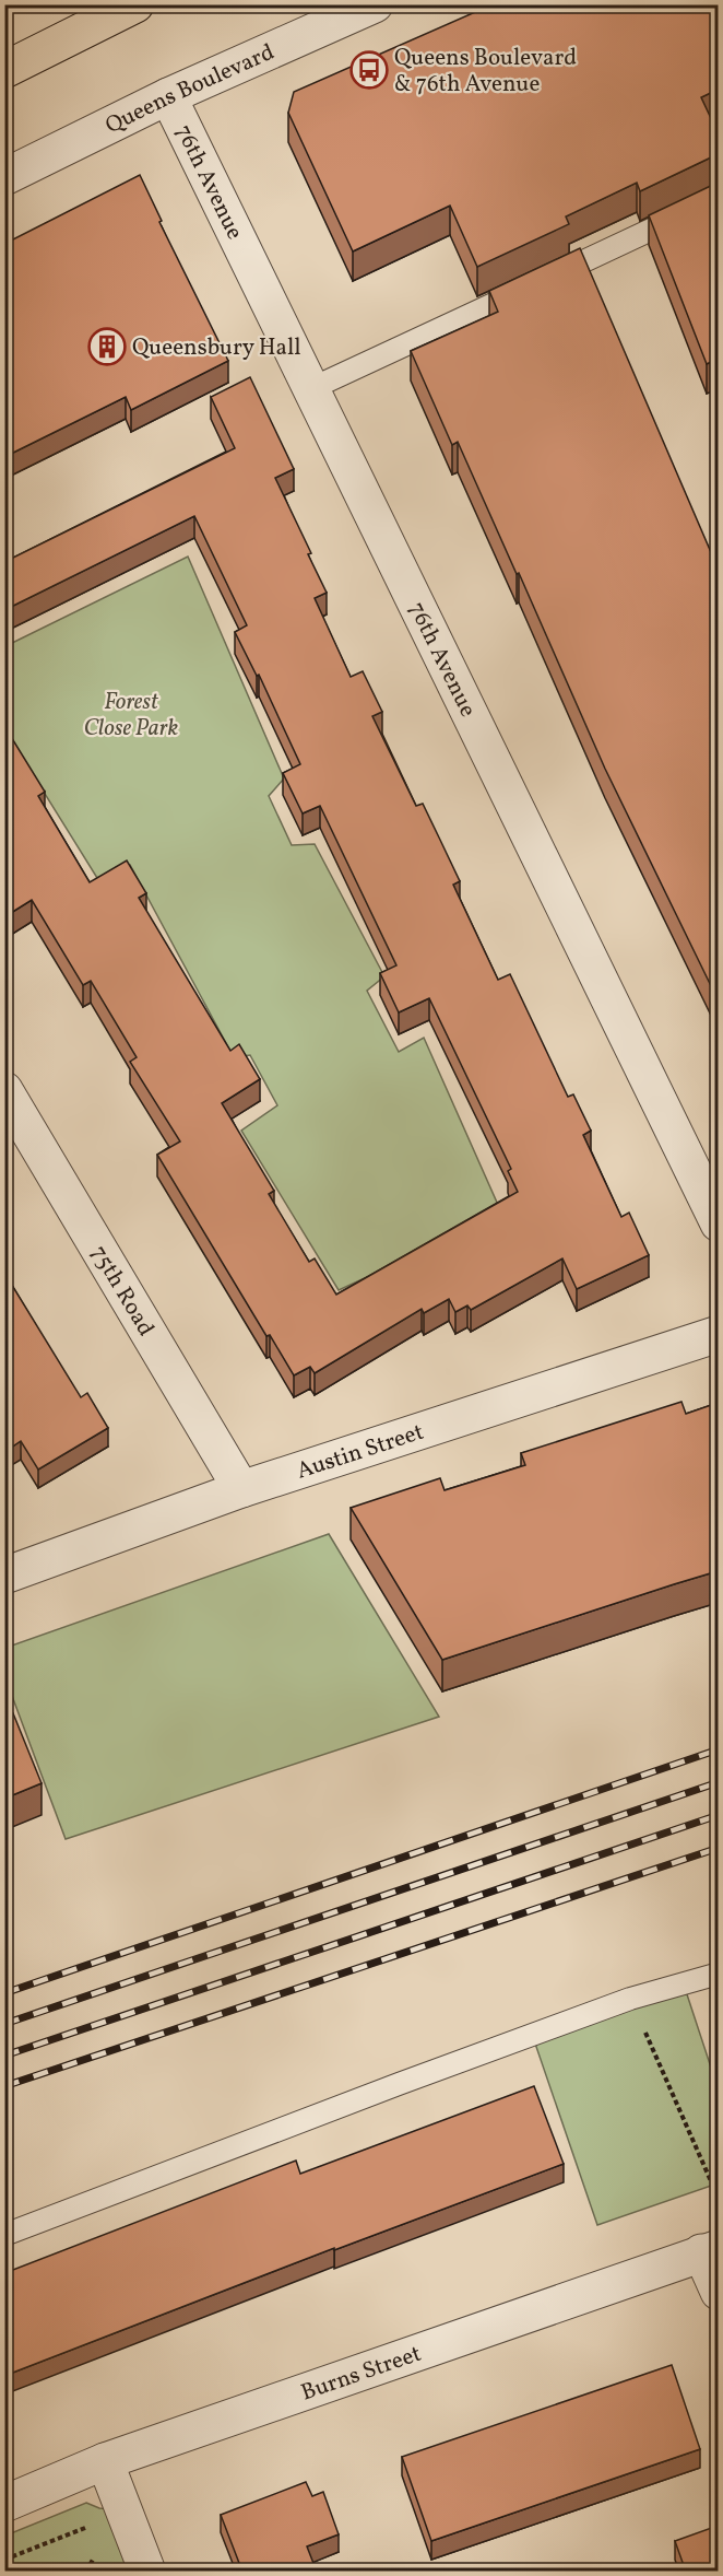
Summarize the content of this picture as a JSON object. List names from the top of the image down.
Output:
{
  "streets": {
    "street": [
      "Queens Boulevard",
      "76th Avenue",
      "75th Road",
      "Austin Street",
      "Burns Street"
    ]
  },
  "crossings": [
    ["Queens Boulevard", "76th Avenue"],
    ["75th Road", "Austin Street"]
  ],
  "parks": ["Forest Close Park"],
  "places": {
    "bus stop": ["Queens Boulevard & 76th Avenue"],
    "building": ["Queensbury Hall"]
  }
}
